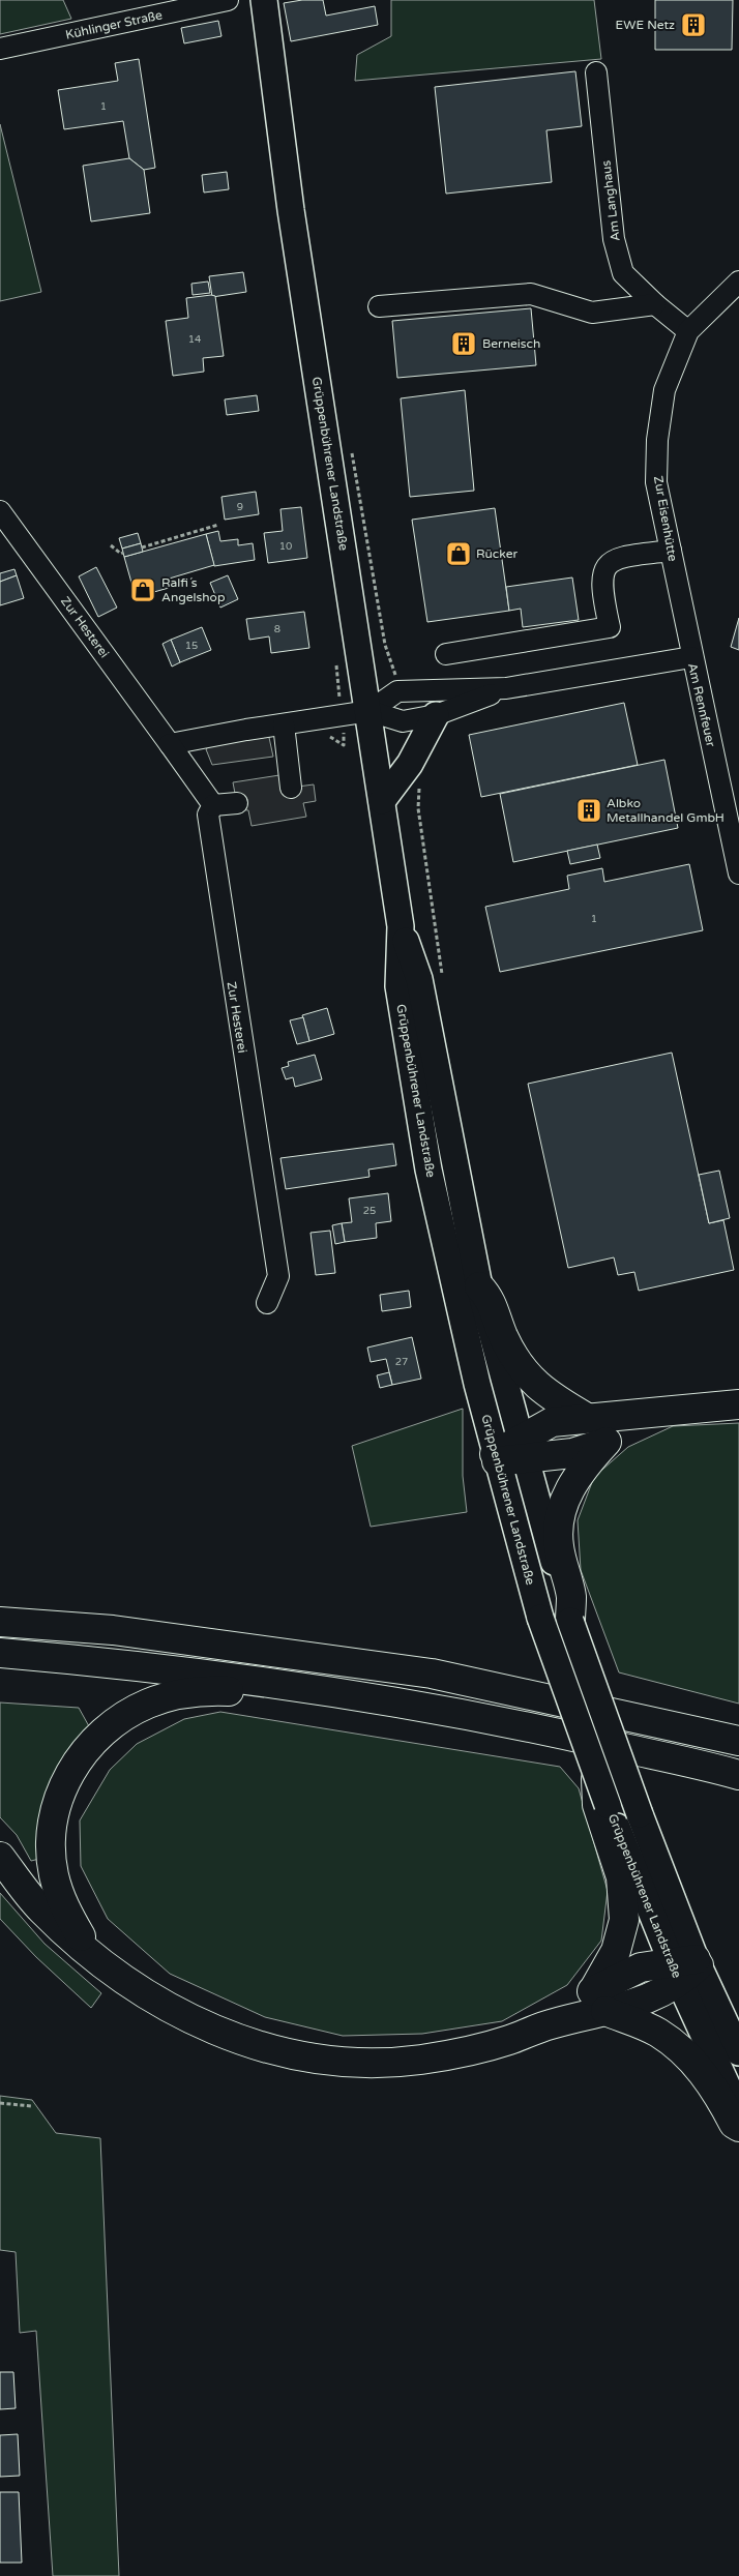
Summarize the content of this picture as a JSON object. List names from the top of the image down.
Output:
{
  "streets": {
    "main road": ["Grüppenbührener Landstraße"],
    "street": [
      "Kühlinger Straße",
      "Am Langhaus",
      "Zur Eisenhütte",
      "Zur Hesterei",
      "Am Rennfeuer"
    ]
  },
  "crossings": [
    ["Am Langhaus", "Zur Eisenhütte"],
    ["Grüppenbührener Landstraße", "Am Rennfeuer"],
    ["Zur Eisenhütte", "Am Rennfeuer"]
  ],
  "places": {
    "building": ["EWE Netz", "Berneisch", "Albko Metallhandel GmbH"],
    "shop": ["Rücker", "Ralfi´s Angelshop"]
  },
  "house_numbers": [
    "1",
    "14",
    "9",
    "10",
    "8",
    "15",
    "1",
    "25",
    "27"
  ]
}
